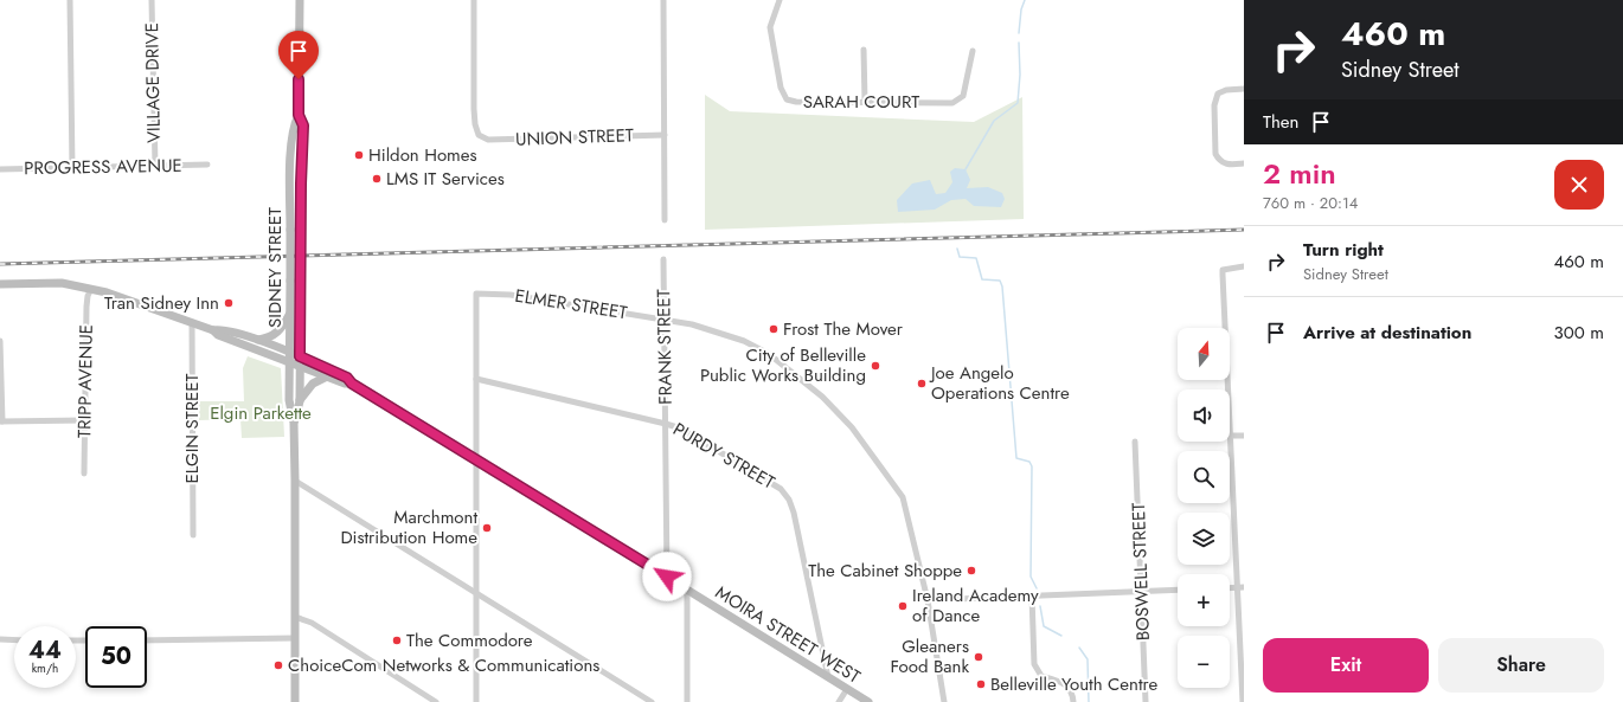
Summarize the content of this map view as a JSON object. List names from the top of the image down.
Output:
{
  "streets": {
    "main road": ["SIDNEY STREET", "MOIRA STREET WEST"],
    "street": [
      "VILLAGE DRIVE",
      "SARAH COURT",
      "UNION STREET",
      "PROGRESS AVENUE",
      "ELMER STREET",
      "FRANK STREET",
      "TRIPP AVENUE",
      "ELGIN STREET",
      "PURDY STREET",
      "BOSWELL STREET"
    ]
  },
  "crossings": [
    ["VILLAGE DRIVE", "PROGRESS AVENUE"],
    ["SIDNEY STREET", "MOIRA STREET WEST"],
    ["ELMER STREET", "FRANK STREET"],
    ["ELMER STREET", "PURDY STREET"],
    ["FRANK STREET", "PURDY STREET"],
    ["FRANK STREET", "MOIRA STREET WEST"],
    ["TRIPP AVENUE", "MOIRA STREET WEST"],
    ["ELGIN STREET", "MOIRA STREET WEST"],
    ["PURDY STREET", "MOIRA STREET WEST"]
  ],
  "parks": ["Elgin Parkette"],
  "places": [
    "Hildon Homes",
    "LMS IT Services",
    "Tran Sidney Inn",
    "Frost The Mover",
    "City of Belleville Public Works Building",
    "Joe Angelo Operations Centre",
    "Marchmont Distribution Home",
    "The Cabinet Shoppe",
    "Ireland Academy of Dance",
    "The Commodore",
    "Gleaners Food Bank",
    "ChoiceCom Networks & Communications",
    "Belleville Youth Centre"
  ],
  "north": "top",
  "page": {
    "turn": ["460 m", "Sidney Street"],
    "then": "Then",
    "heading": ["2 min", "760 m · 20:14"],
    "list": [
      {
        "name": "Turn right",
        "note": "Sidney Street",
        "value": "460 m"
      },
      {
        "name": "Arrive at destination",
        "value": "300 m"
      }
    ],
    "map_buttons": ["+", "−"],
    "speed": "44 km/h",
    "limit": "50",
    "buttons": ["Exit", "Share"]
  }
}
